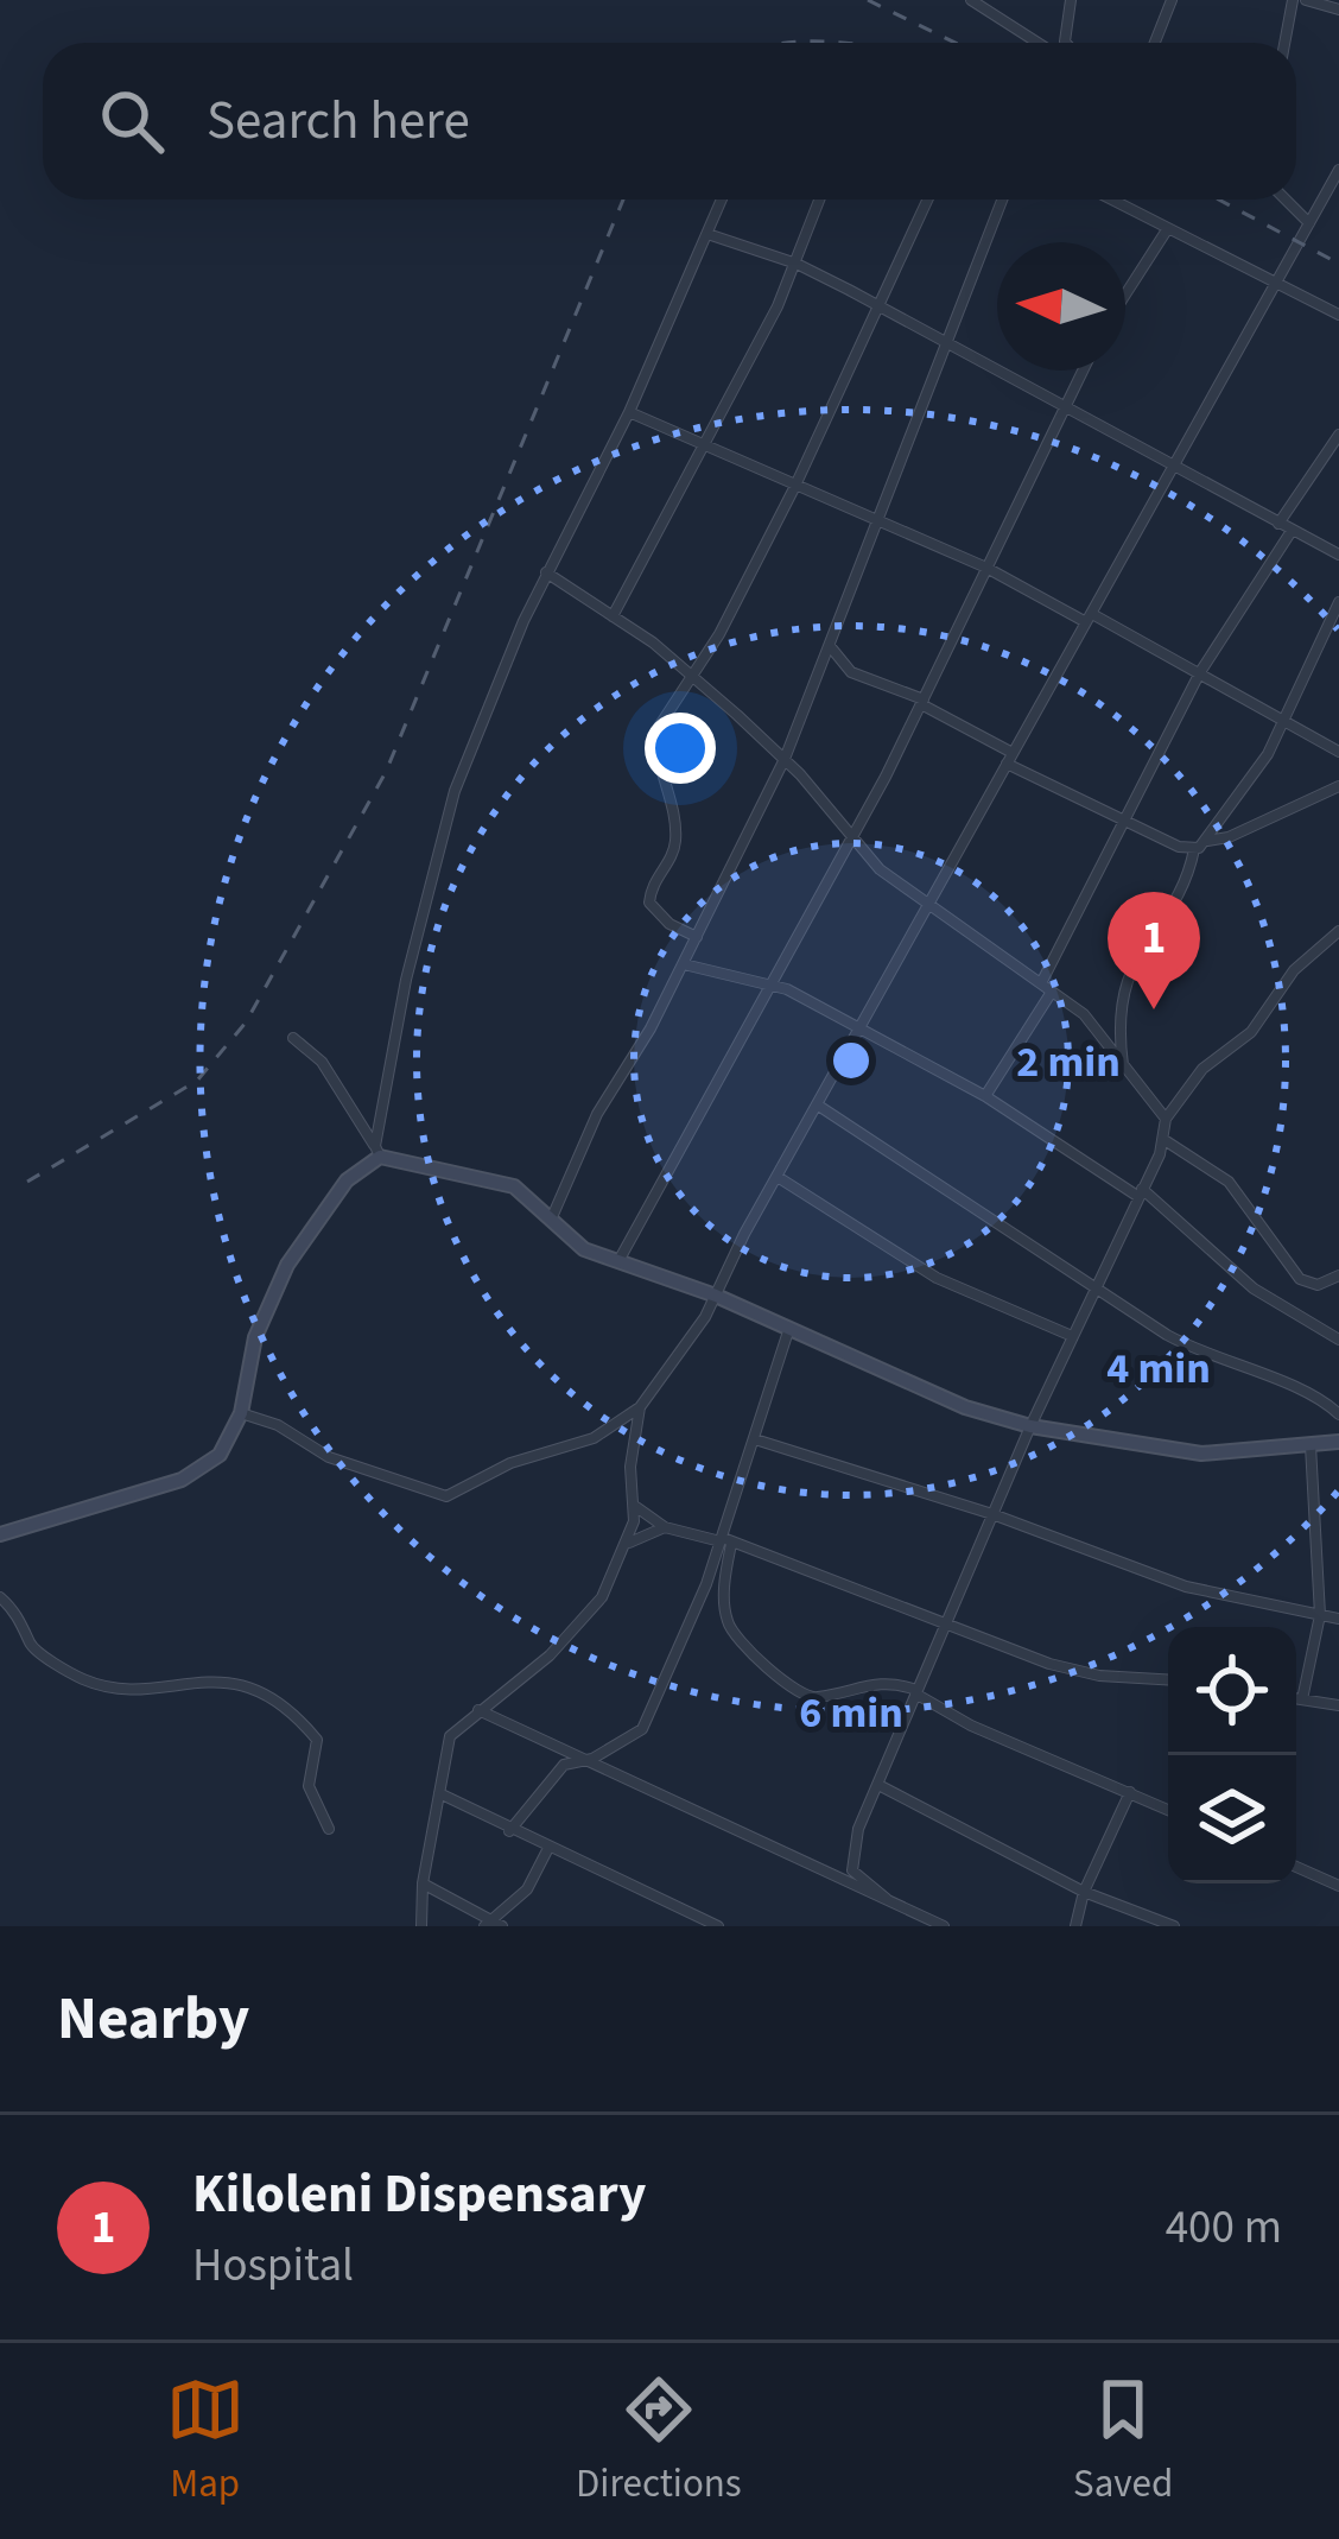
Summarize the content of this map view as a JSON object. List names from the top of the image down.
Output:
{
  "north": "left",
  "page": {
    "search": "Search here",
    "pins": "1",
    "heading": "Nearby",
    "list": [
      {
        "mark": "1",
        "name": "Kiloleni Dispensary",
        "note": "Hospital",
        "value": "400 m"
      }
    ],
    "nav": ["Map", "Directions", "Saved"]
  },
  "rings": ["2 min", "4 min", "6 min"]
}
